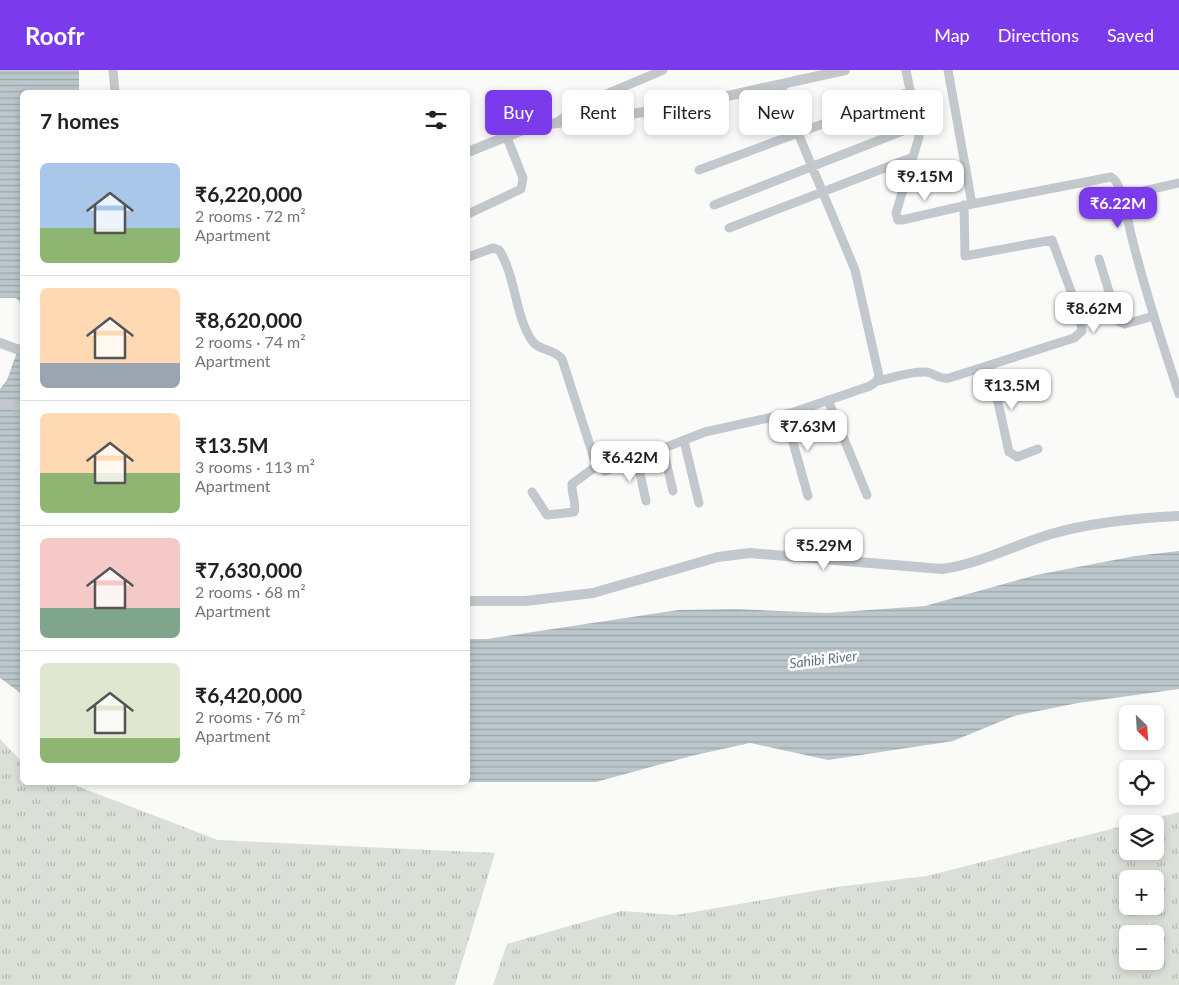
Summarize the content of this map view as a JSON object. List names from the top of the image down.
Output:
{
  "water": ["Sahibi River"],
  "north": "bottom right",
  "page": {
    "header": "Roofr",
    "nav": ["Map", "Directions", "Saved"],
    "chip": [
      "Buy",
      "Rent",
      "Filters",
      "New",
      "Apartment"
    ],
    "heading": "7 homes",
    "list": [
      {
        "name": "₹6,220,000",
        "note": "2 rooms · 72 m² · Apartment"
      },
      {
        "name": "₹8,620,000",
        "note": "2 rooms · 74 m² · Apartment"
      },
      {
        "name": "₹13.5M",
        "note": "3 rooms · 113 m² · Apartment"
      },
      {
        "name": "₹7,630,000",
        "note": "2 rooms · 68 m² · Apartment"
      },
      {
        "name": "₹6,420,000",
        "note": "2 rooms · 76 m² · Apartment"
      }
    ],
    "price": [
      "₹9.15M",
      "₹6.22M",
      "₹8.62M",
      "₹13.5M",
      "₹7.63M",
      "₹6.42M",
      "₹5.29M"
    ],
    "map_buttons": ["+", "−"]
  }
}
